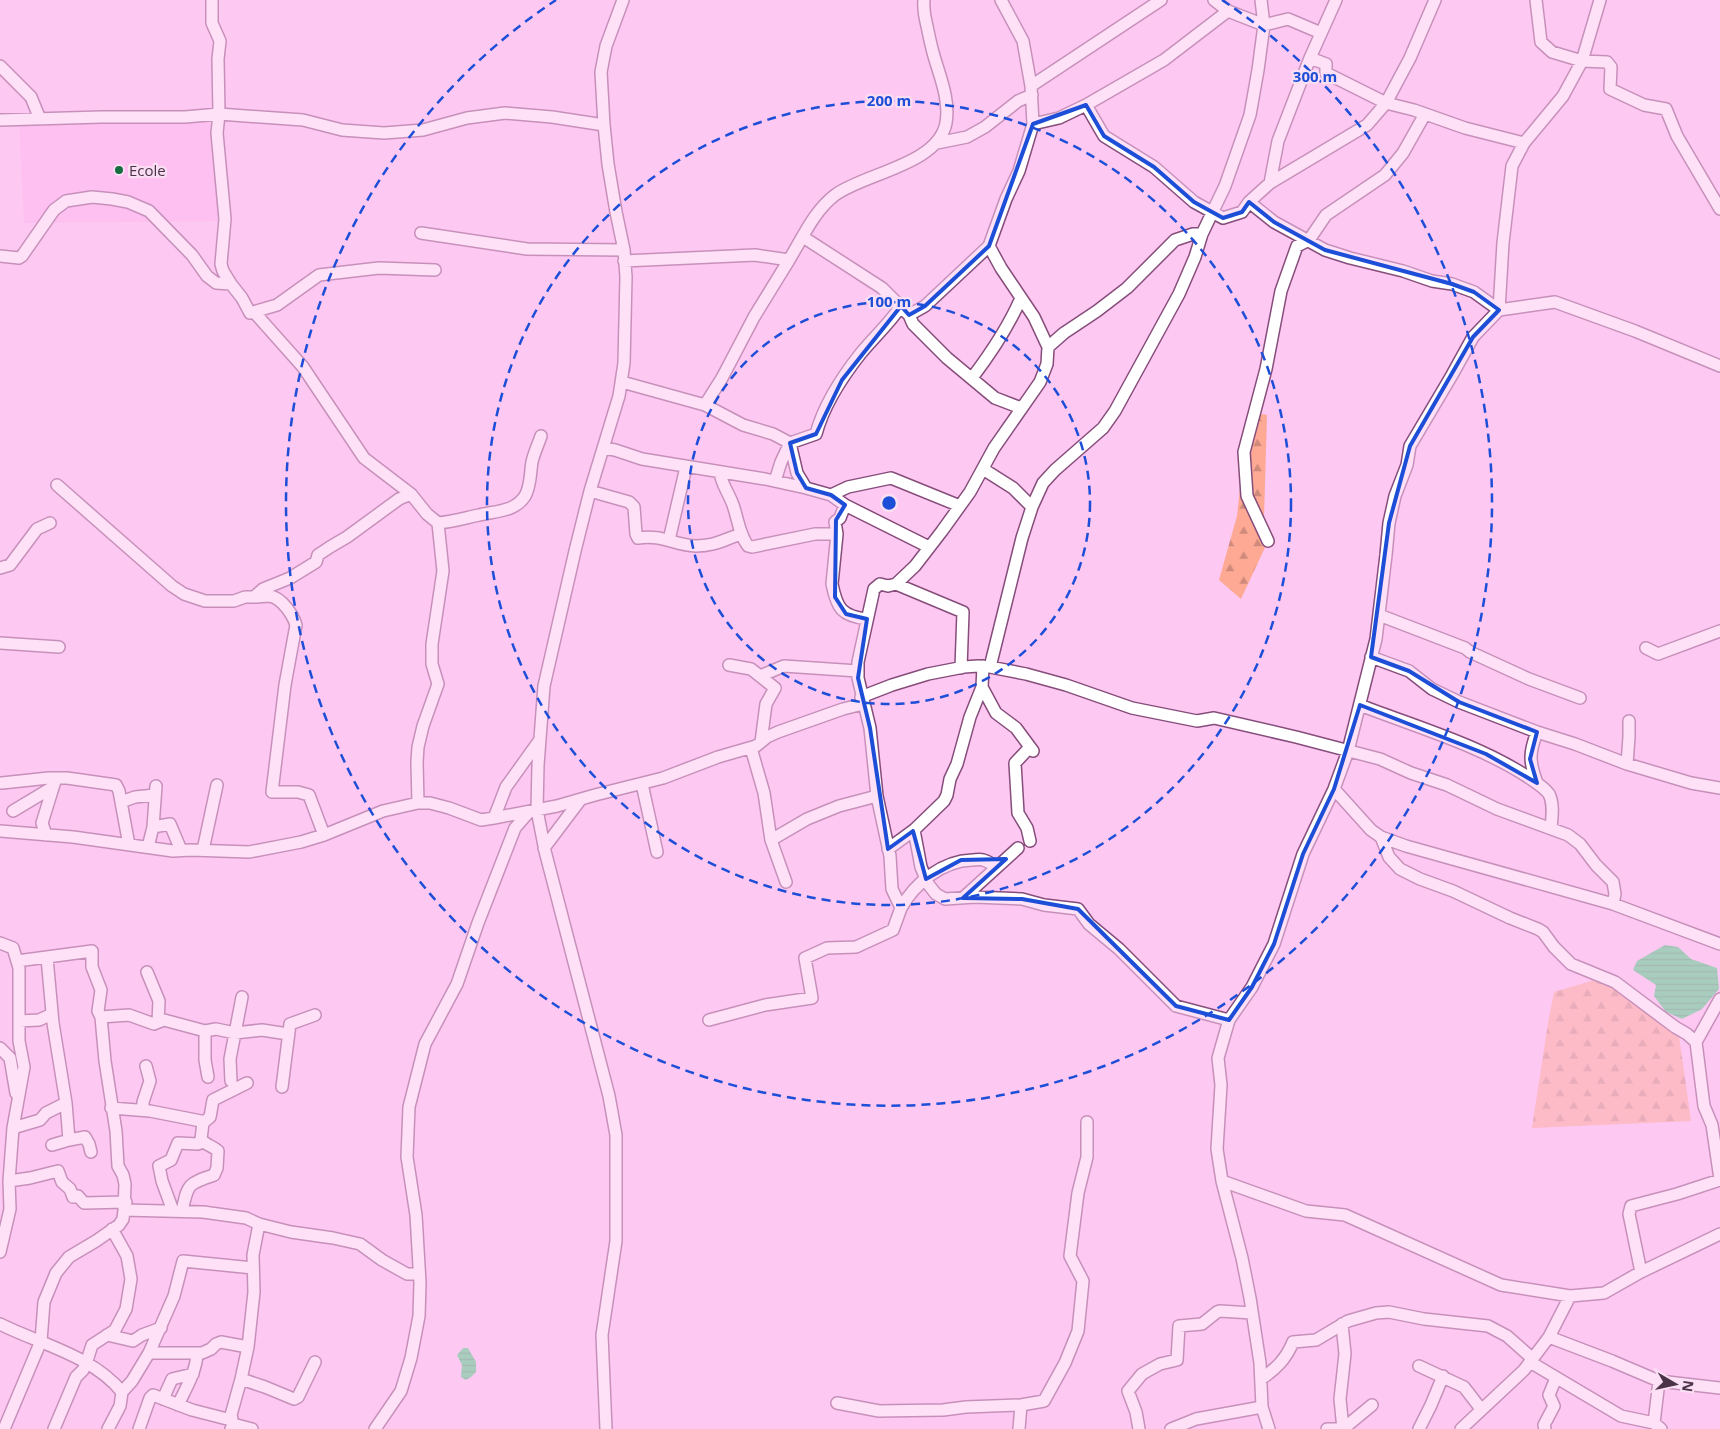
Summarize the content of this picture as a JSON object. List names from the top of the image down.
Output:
{
  "places": ["Ecole"],
  "north": "right",
  "rings": ["300 m", "200 m", "100 m"]
}
